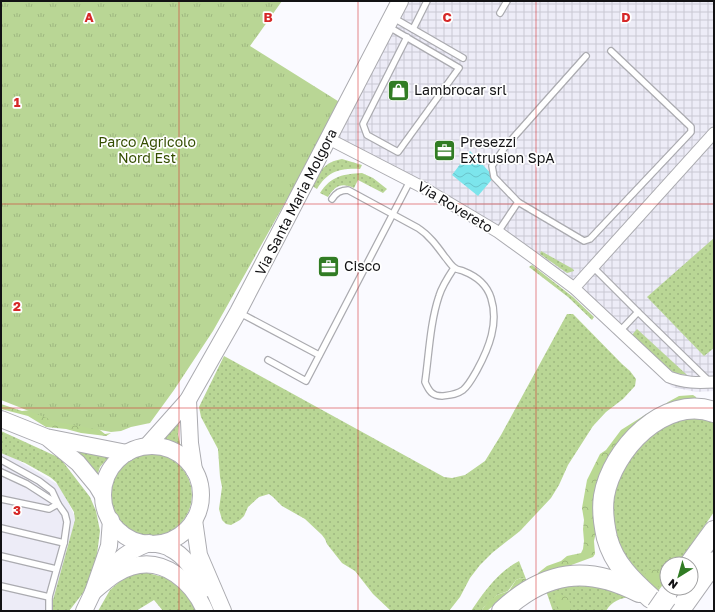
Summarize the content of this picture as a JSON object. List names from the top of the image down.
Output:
{
  "streets": {
    "main road": ["Via Santa Maria Molgora"],
    "street": ["Via Rovereto"]
  },
  "crossings": [
    ["Via Santa Maria Molgora", "Via Rovereto"]
  ],
  "parks": ["Parco Agricolo Nord Est"],
  "places": {
    "shop": ["Lambrocar srl"],
    "office": ["Presezzi Extrusion SpA", "Cisco"]
  },
  "north": "bottom left",
  "grid": {
    "columns": [
      "A",
      "B",
      "C",
      "D"
    ],
    "rows": ["1", "2", "3"]
  }
}
